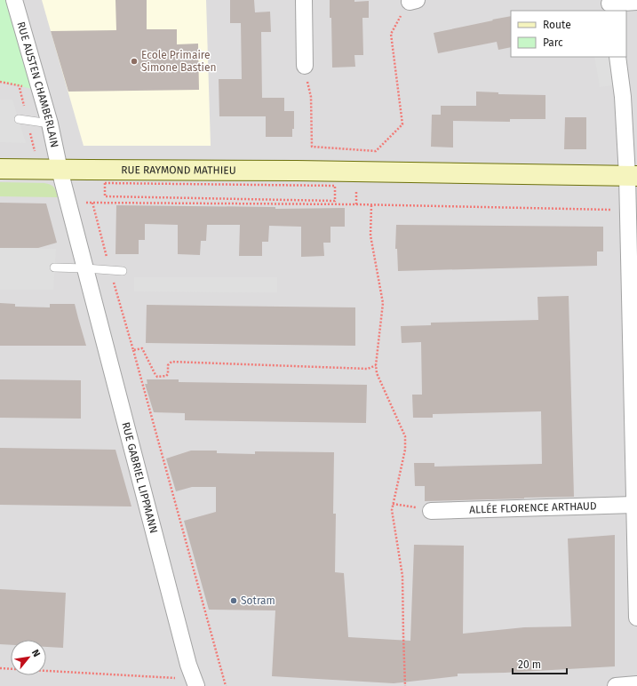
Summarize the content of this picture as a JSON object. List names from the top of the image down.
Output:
{
  "streets": {
    "street": [
      "RUE AUSTEN CHAMBERLAIN",
      "RUE RAYMOND MATHIEU",
      "RUE GABRIEL LIPPMANN",
      "ALLÉE FLORENCE ARTHAUD"
    ]
  },
  "crossings": [
    ["RUE AUSTEN CHAMBERLAIN", "RUE RAYMOND MATHIEU"],
    ["RUE AUSTEN CHAMBERLAIN", "RUE GABRIEL LIPPMANN"],
    ["RUE RAYMOND MATHIEU", "RUE GABRIEL LIPPMANN"]
  ],
  "places": ["Ecole Primaire Simone Bastien", "Sotram"],
  "legend": ["Route", "Parc"],
  "scale_bar": "20 m",
  "north": "top right"
}
